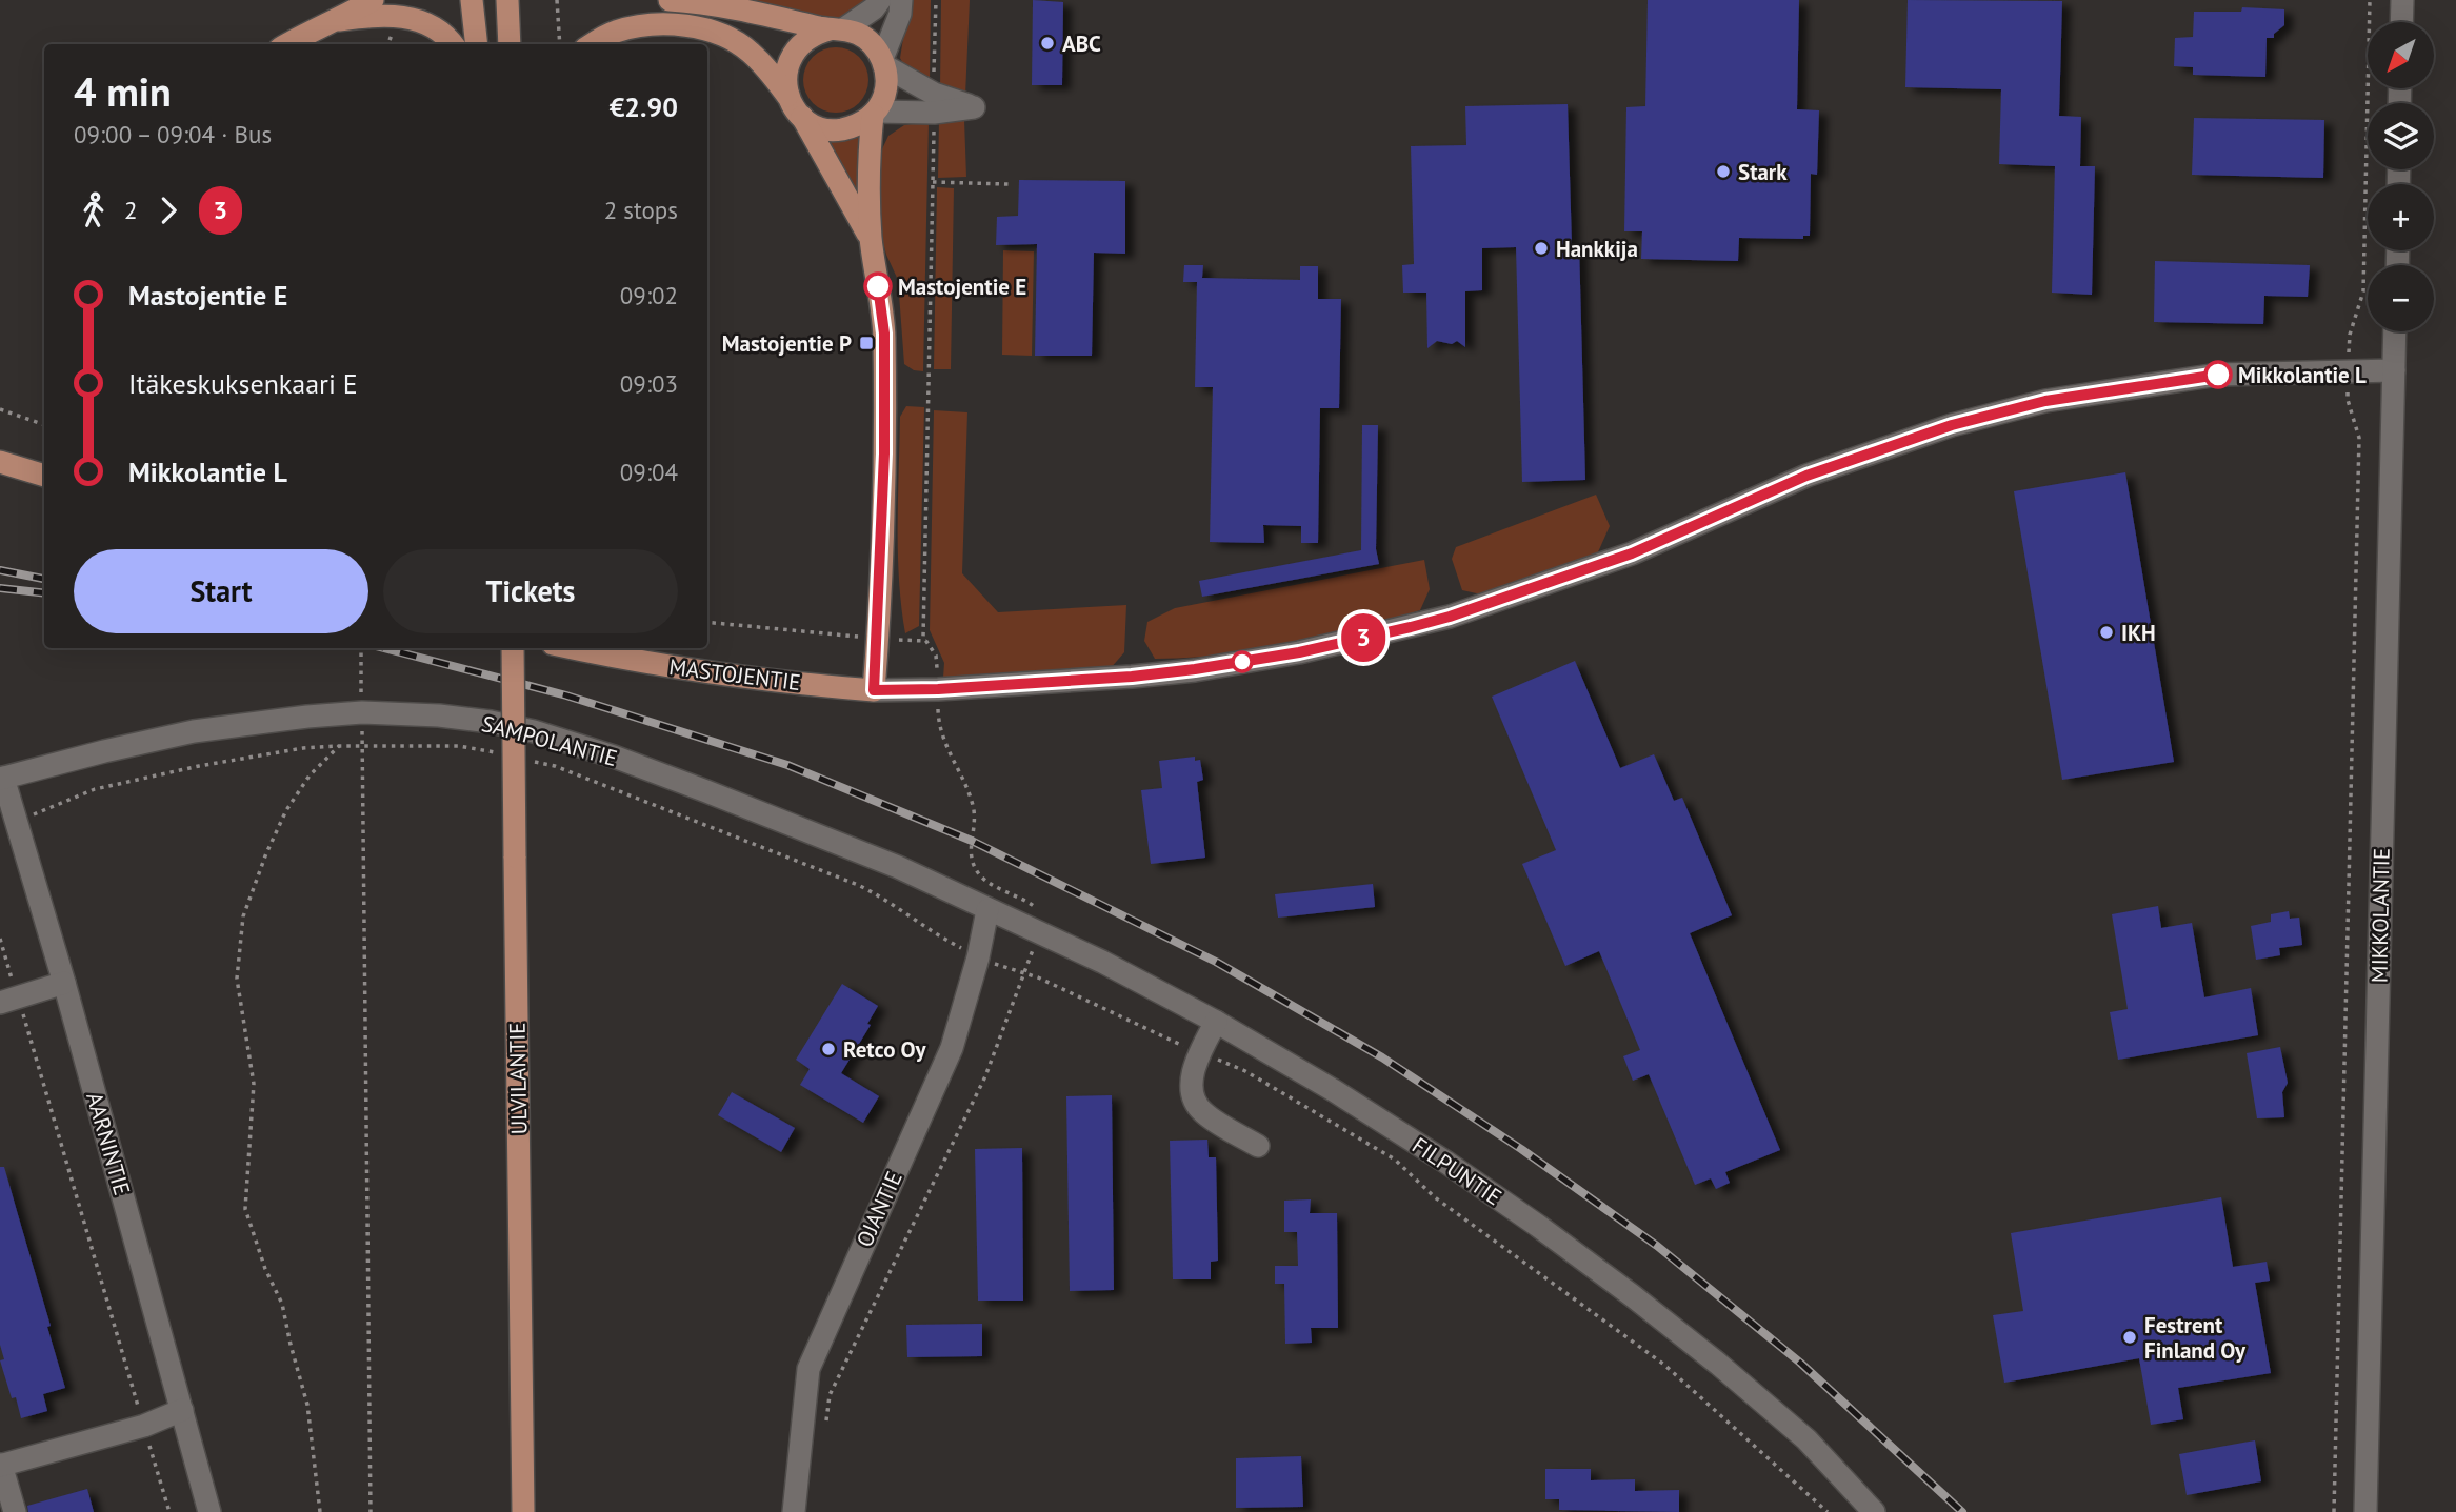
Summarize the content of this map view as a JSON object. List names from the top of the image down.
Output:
{
  "streets": {
    "main road": ["MASTOJENTIE", "ULVILANTIE"],
    "street": [
      "SAMPOLANTIE",
      "MIKKOLANTIE",
      "AARNINTIE",
      "FILPUNTIE",
      "OJANTIE"
    ]
  },
  "crossings": [
    ["SAMPOLANTIE", "AARNINTIE"],
    ["SAMPOLANTIE", "FILPUNTIE"],
    ["SAMPOLANTIE", "OJANTIE"],
    ["FILPUNTIE", "OJANTIE"]
  ],
  "places": {
    "other": [
      "ABC",
      "Stark",
      "Hankkija",
      "Mastojentie E",
      "Mikkolantie L",
      "IKH",
      "Retco Oy",
      "Festrent Finland Oy"
    ],
    "transit": ["Mastojentie P"]
  },
  "lines": ["bus line 3"],
  "north": "bottom left",
  "page": {
    "on_map": "3",
    "map_buttons": ["+", "−"],
    "heading": ["4 min", "09:00 – 09:04 · Bus", "€2.90"],
    "legs": ["2", "3", "2 stops"],
    "list": [
      {
        "name": "Mastojentie E",
        "value": "09:02"
      },
      {
        "name": "Itäkeskuksenkaari E",
        "value": "09:03"
      },
      {
        "name": "Mikkolantie L",
        "value": "09:04"
      }
    ],
    "buttons": ["Start", "Tickets"]
  }
}
